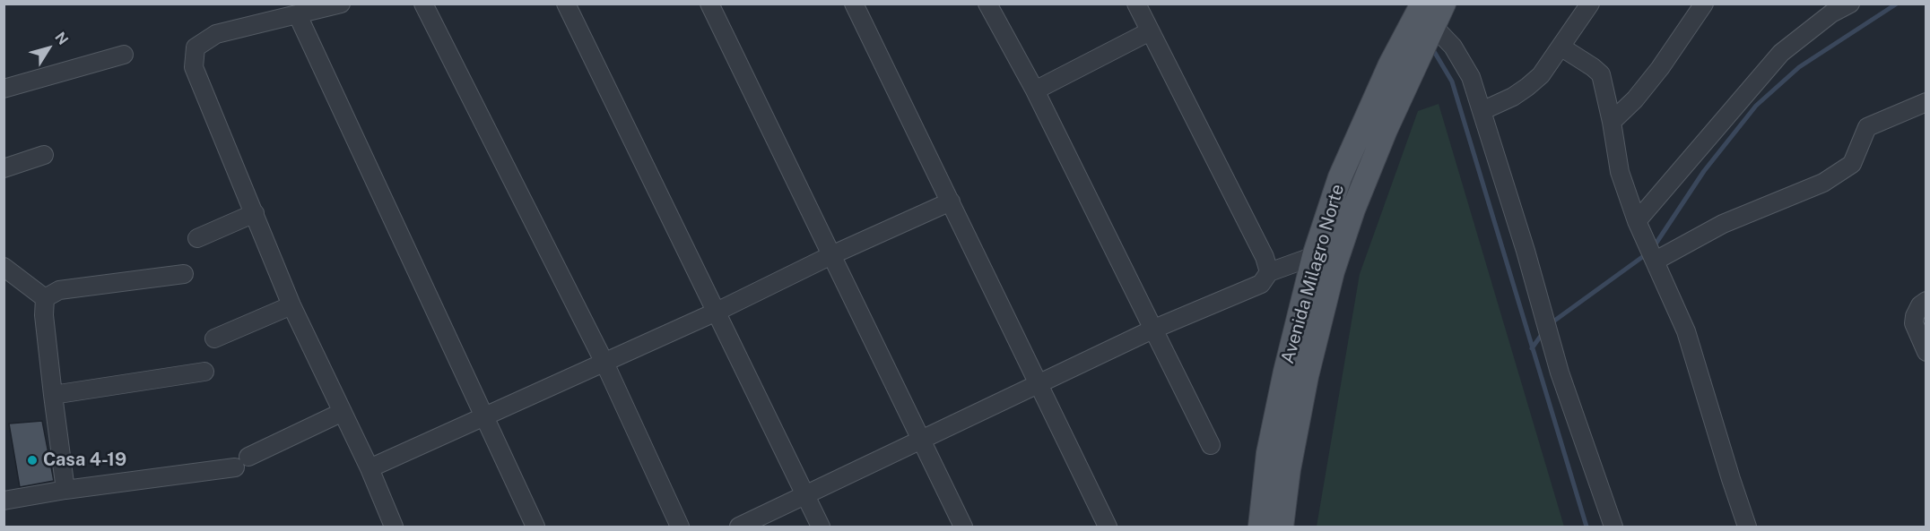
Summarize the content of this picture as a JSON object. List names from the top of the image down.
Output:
{
  "streets": {
    "main road": ["Avenida Milagro Norte"]
  },
  "places": ["Casa 4-19"],
  "north": "top right"
}
